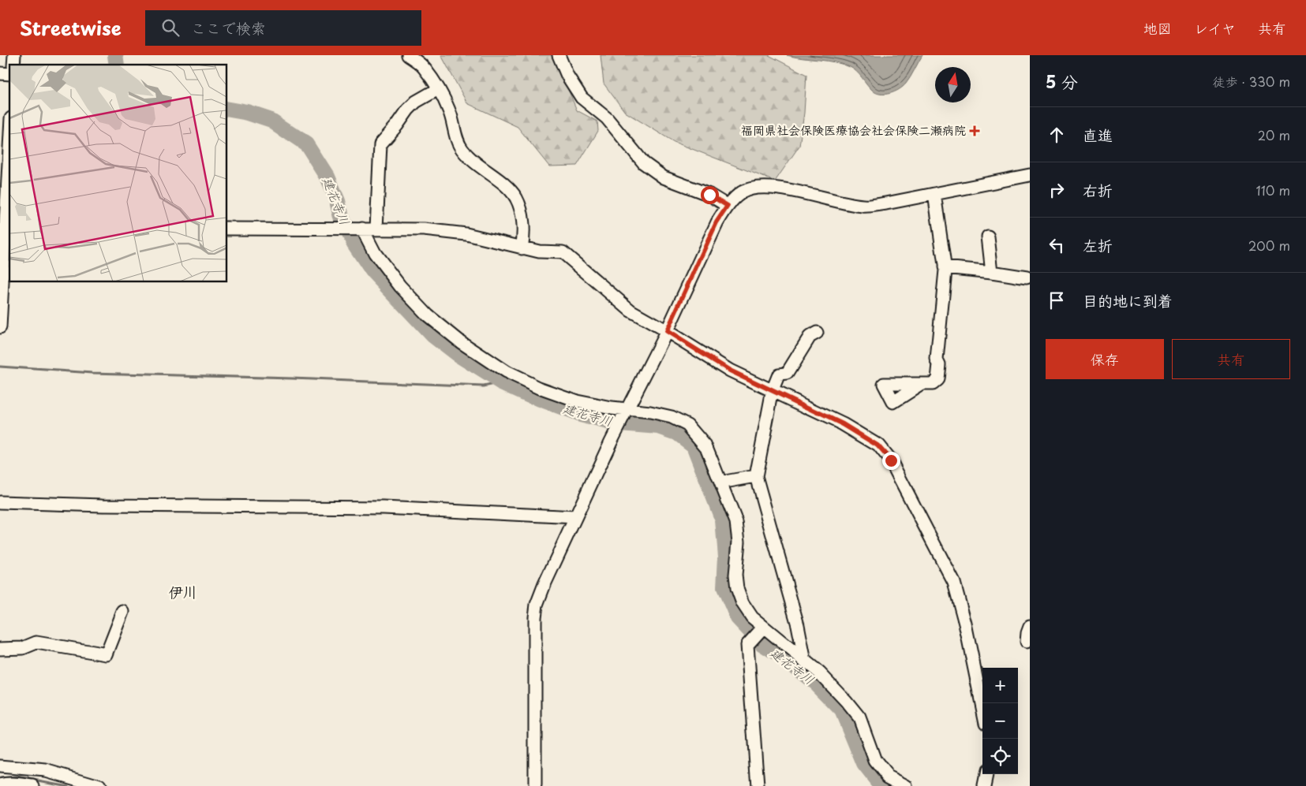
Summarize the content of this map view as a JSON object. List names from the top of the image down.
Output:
{
  "districts": ["伊川"],
  "water": ["建花寺川"],
  "places": {
    "health": ["福岡県社会保険医療協会社会保険二瀬病院"]
  },
  "north": "top",
  "page": {
    "header": "Streetwise",
    "search": "ここで検索",
    "nav": ["地図", "レイヤ", "共有"],
    "heading": ["5 分", "徒歩 · 330 m"],
    "list": [
      ["直進", "20 m"],
      ["右折", "110 m"],
      ["左折", "200 m"],
      "目的地に到着"
    ],
    "buttons": ["保存", "共有"],
    "map_buttons": ["+", "−"]
  }
}
